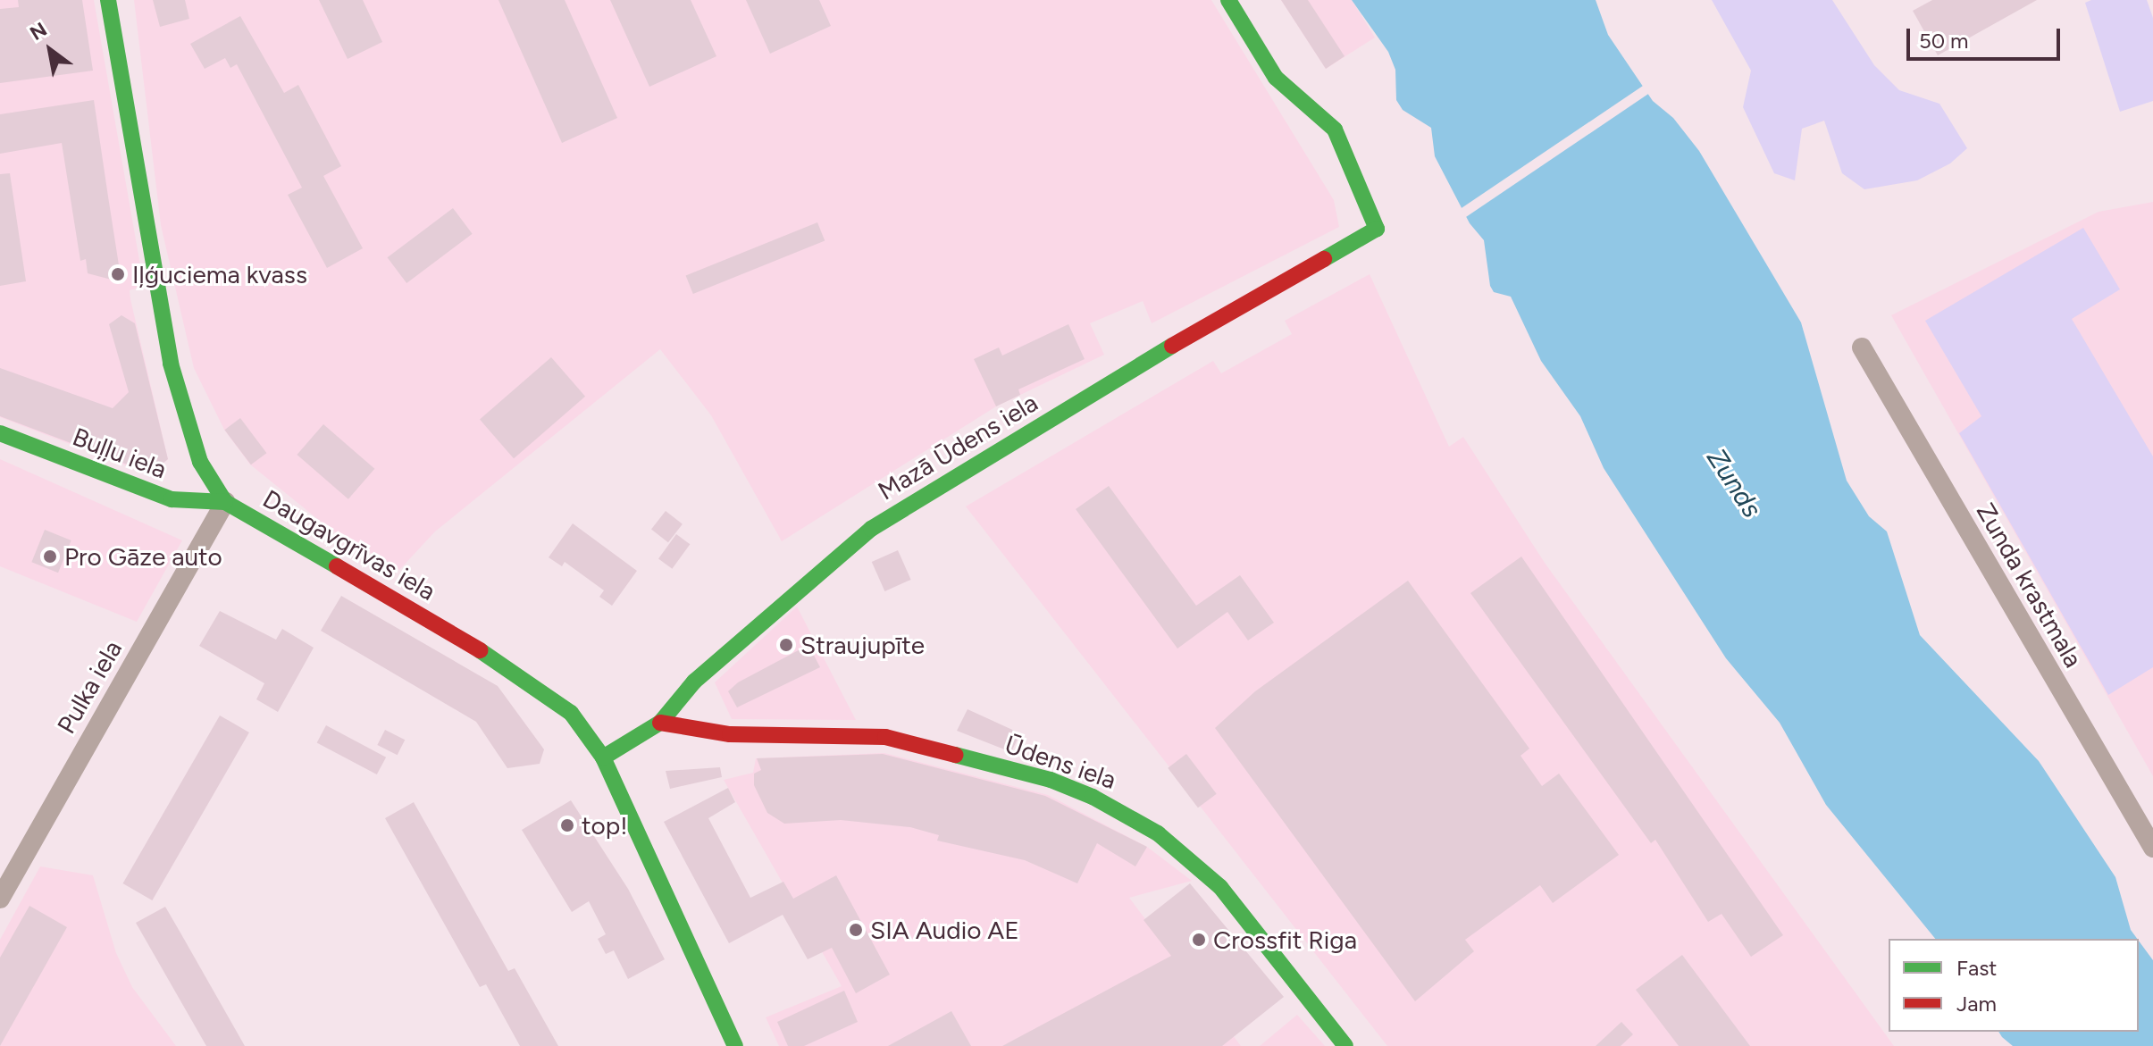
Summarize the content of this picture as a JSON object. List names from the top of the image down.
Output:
{
  "streets": {
    "street": [
      "Mazā Ūdens iela",
      "Buļļu iela",
      "Daugavgrīvas iela",
      "Zunda krastmala",
      "Pulka iela",
      "Ūdens iela"
    ]
  },
  "crossings": [
    ["Mazā Ūdens iela", "Daugavgrīvas iela"],
    ["Mazā Ūdens iela", "Ūdens iela"],
    ["Buļļu iela", "Daugavgrīvas iela"],
    ["Buļļu iela", "Pulka iela"],
    ["Daugavgrīvas iela", "Pulka iela"]
  ],
  "water": ["Zunds"],
  "places": [
    "Iļģuciema kvass",
    "Pro Gāze auto",
    "Straujupīte",
    "top!",
    "SIA Audio AE",
    "Crossfit Riga"
  ],
  "legend": ["Fast", "Jam"],
  "scale_bar": "50 m",
  "north": "top left"
}
